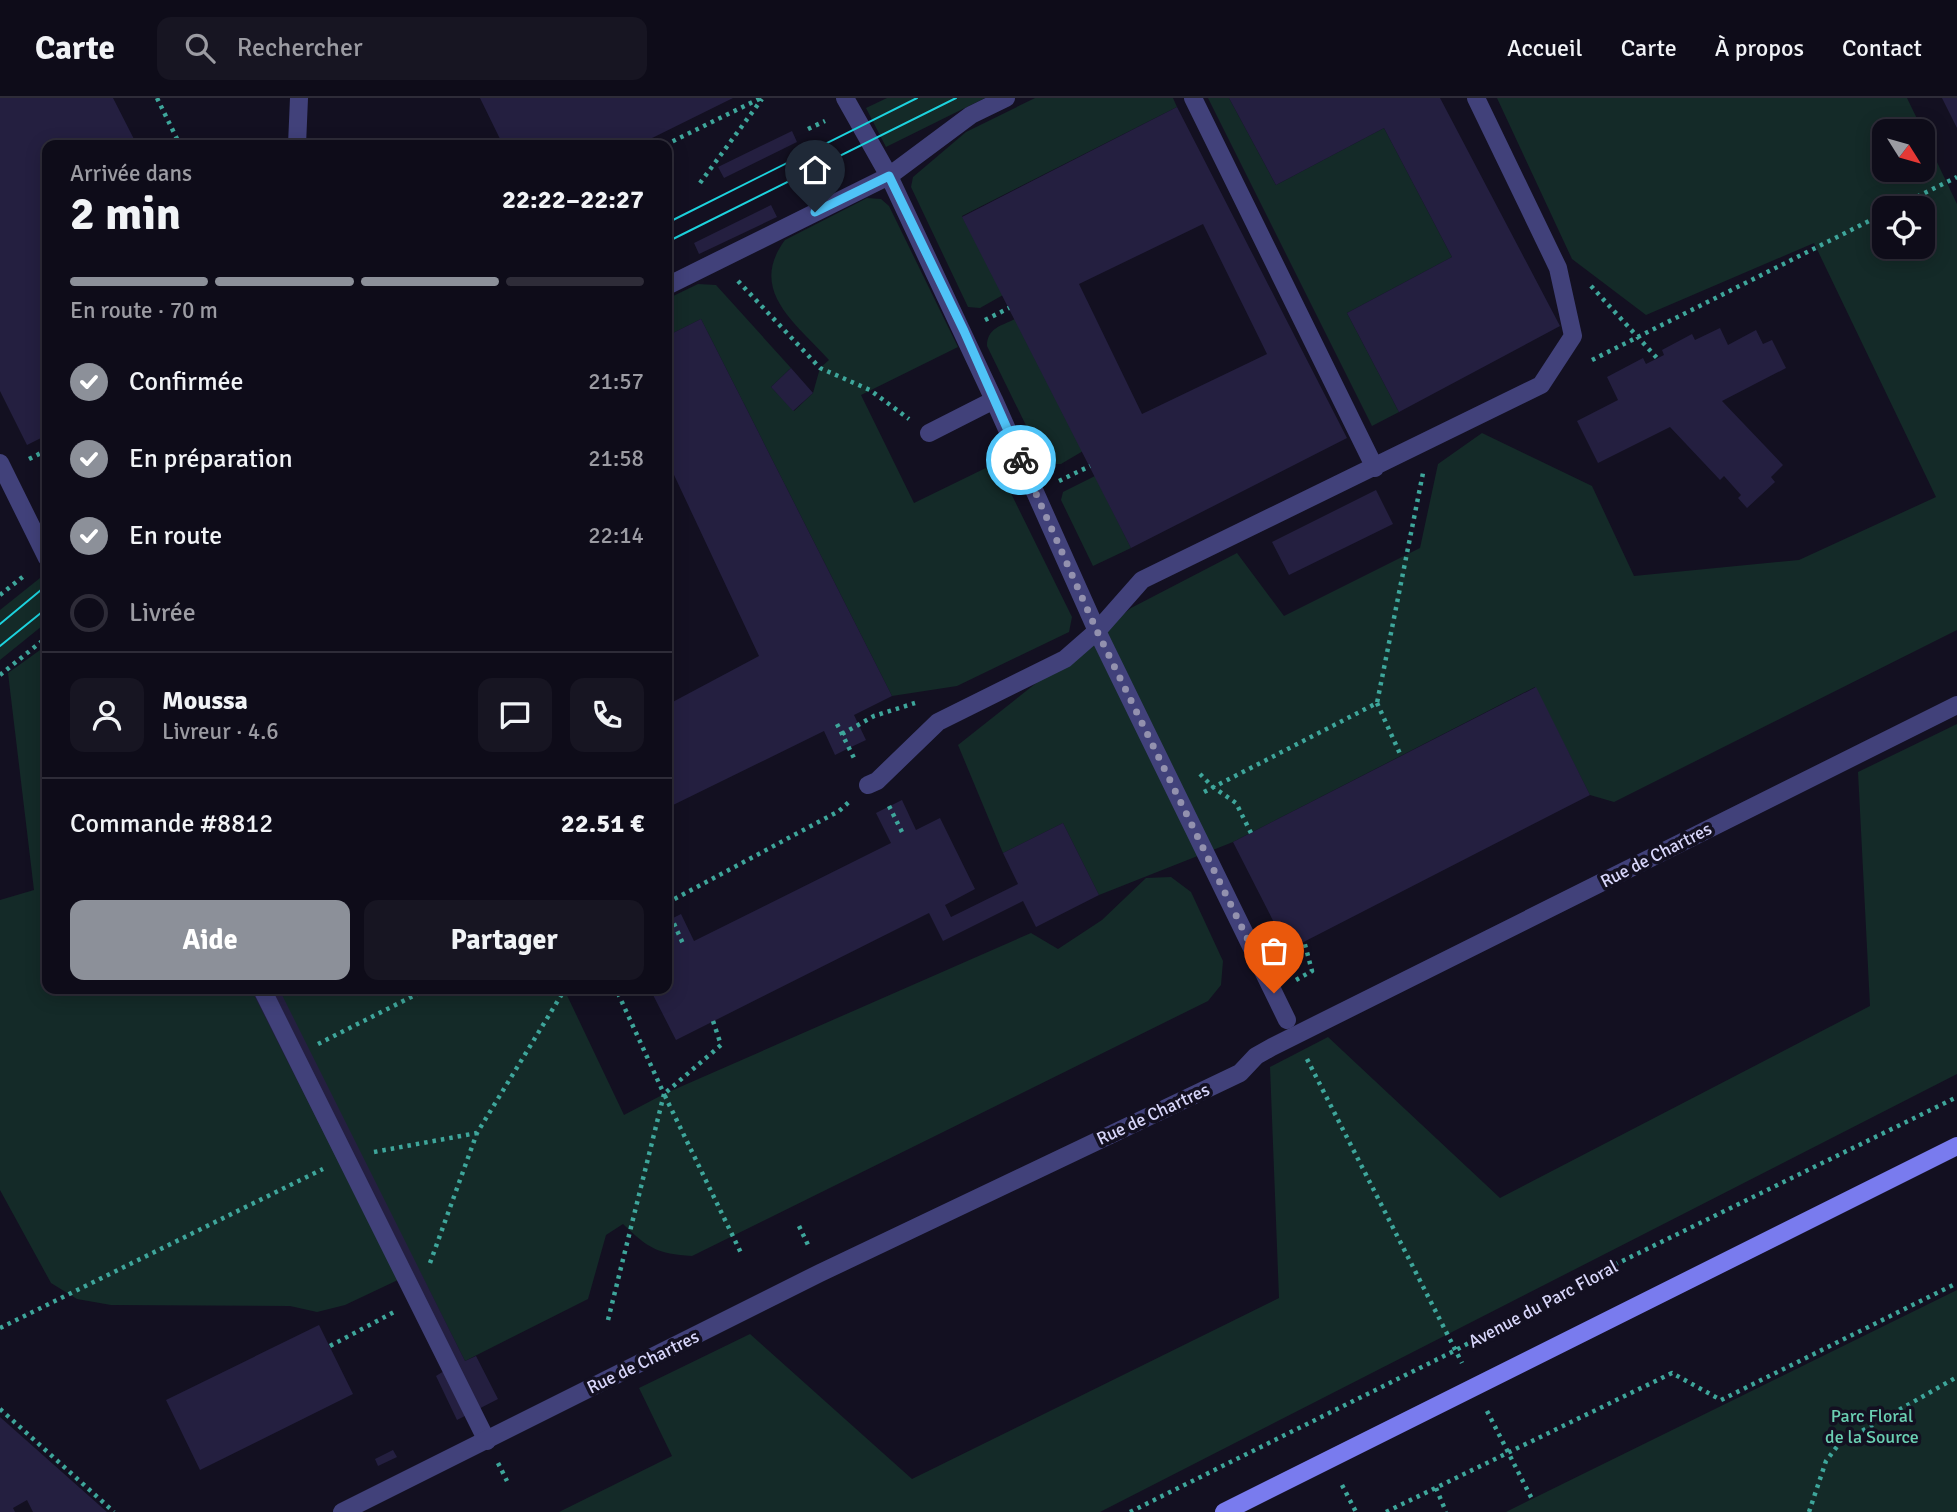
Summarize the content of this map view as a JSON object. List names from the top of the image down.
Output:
{
  "streets": {
    "street": ["Rue de Chartres"],
    "path": ["Avenue du Parc Floral"]
  },
  "parks": ["Parc Floral de la Source"],
  "north": "bottom right",
  "page": {
    "header": "Carte",
    "search": "Rechercher",
    "nav": [
      "Accueil",
      "Carte",
      "À propos",
      "Contact"
    ],
    "heading": ["2 min", "Arrivée dans", "22:22–22:27"],
    "panel": [
      "Moussa",
      "Livreur · 4.6",
      "Commande #8812",
      "22.51 €"
    ],
    "bar": "En route · 70 m",
    "list": [
      ["Confirmée", "21:57"],
      ["En préparation", "21:58"],
      ["En route", "22:14"],
      "Livrée"
    ],
    "buttons": ["Aide", "Partager"]
  }
}
